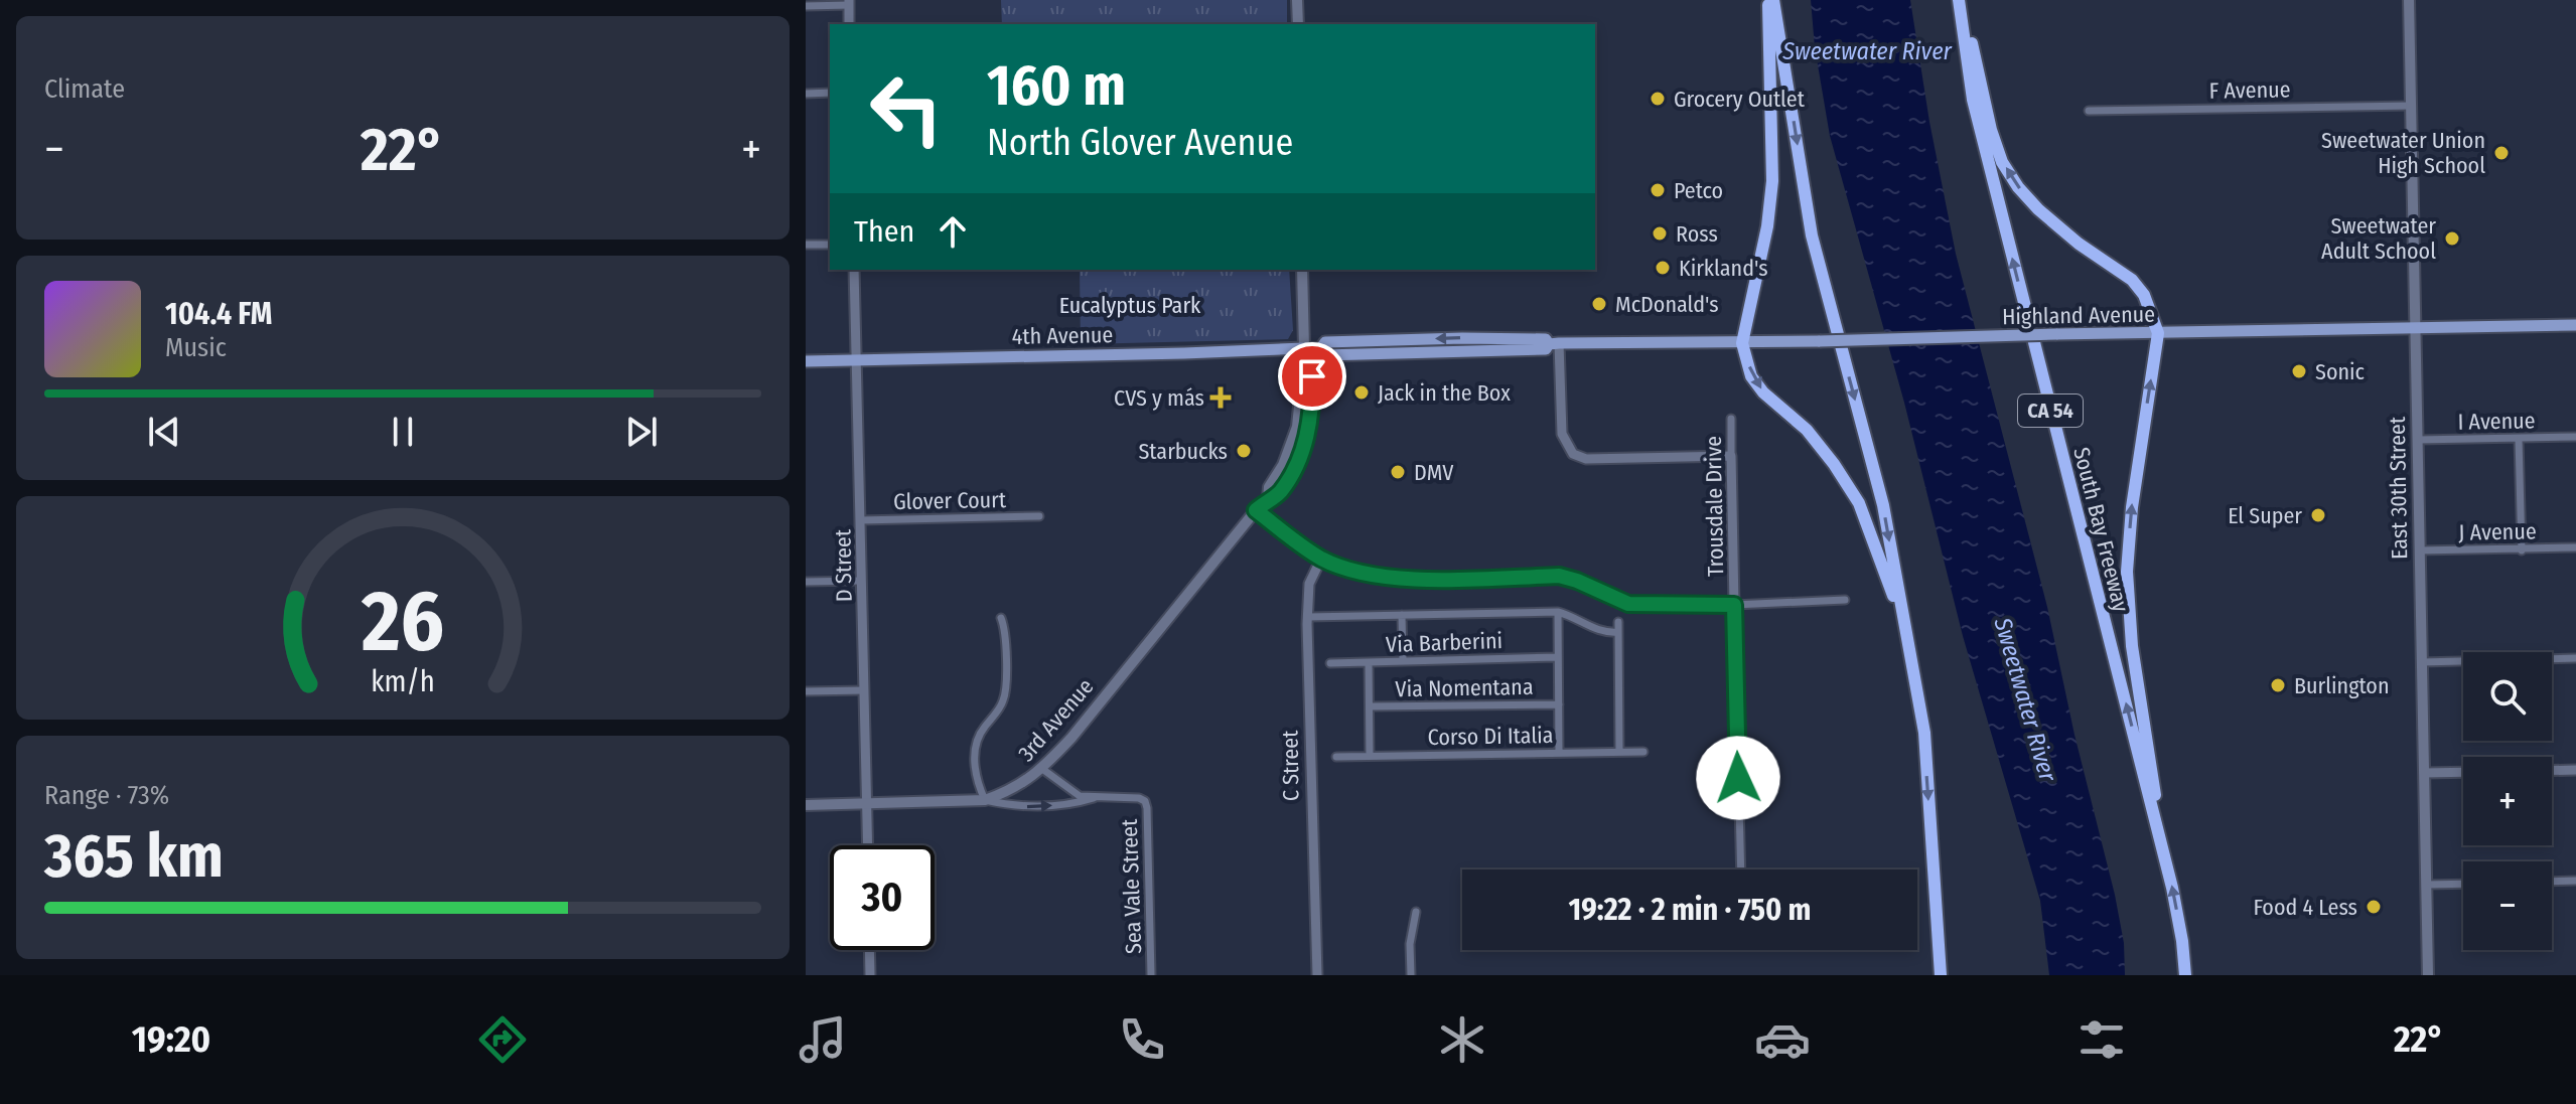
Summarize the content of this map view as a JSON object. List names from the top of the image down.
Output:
{
  "streets": {
    "highway": ["CA 54", "South Bay Freeway"],
    "main road": [
      "Highland Avenue",
      "4th Avenue",
      "East 30th Street",
      "3rd Avenue"
    ],
    "street": [
      "F Avenue",
      "I Avenue",
      "Glover Court",
      "Trousdale Drive",
      "J Avenue",
      "D Street",
      "Via Barberini",
      "Via Nomentana",
      "Corso Di Italia",
      "C Street",
      "Sea Vale Street"
    ]
  },
  "crossings": [
    ["F Avenue", "East 30th Street"],
    ["Highland Avenue", "4th Avenue"],
    ["Highland Avenue", "East 30th Street"],
    ["4th Avenue", "D Street"],
    ["I Avenue", "East 30th Street"],
    ["East 30th Street", "J Avenue"],
    ["Glover Court", "D Street"],
    ["D Street", "3rd Avenue"],
    ["3rd Avenue", "Sea Vale Street"]
  ],
  "water": ["Sweetwater River"],
  "parks": ["Eucalyptus Park"],
  "places": {
    "other": [
      "Grocery Outlet",
      "Sweetwater Union High School",
      "Petco",
      "Ross",
      "Sweetwater Adult School",
      "Kirkland's",
      "McDonald's",
      "Sonic",
      "Jack in the Box",
      "Starbucks",
      "DMV",
      "El Super",
      "Burlington",
      "Food 4 Less"
    ],
    "health": ["CVS y más"]
  },
  "page": {
    "tile": [
      "Climate",
      ["Range · 73%", "365 km"]
    ],
    "turn": ["160 m", "North Glover Avenue"],
    "heat": ["−", "22°", "+"],
    "then": "Then",
    "song": ["104.4 FM", "Music"],
    "map_buttons": ["+", "−"],
    "limit": "30",
    "trip": "19:22 · 2 min · 750 m",
    "tabs": ["19:20", "22°"],
    "gauge": ["26", "km/h"]
  }
}
